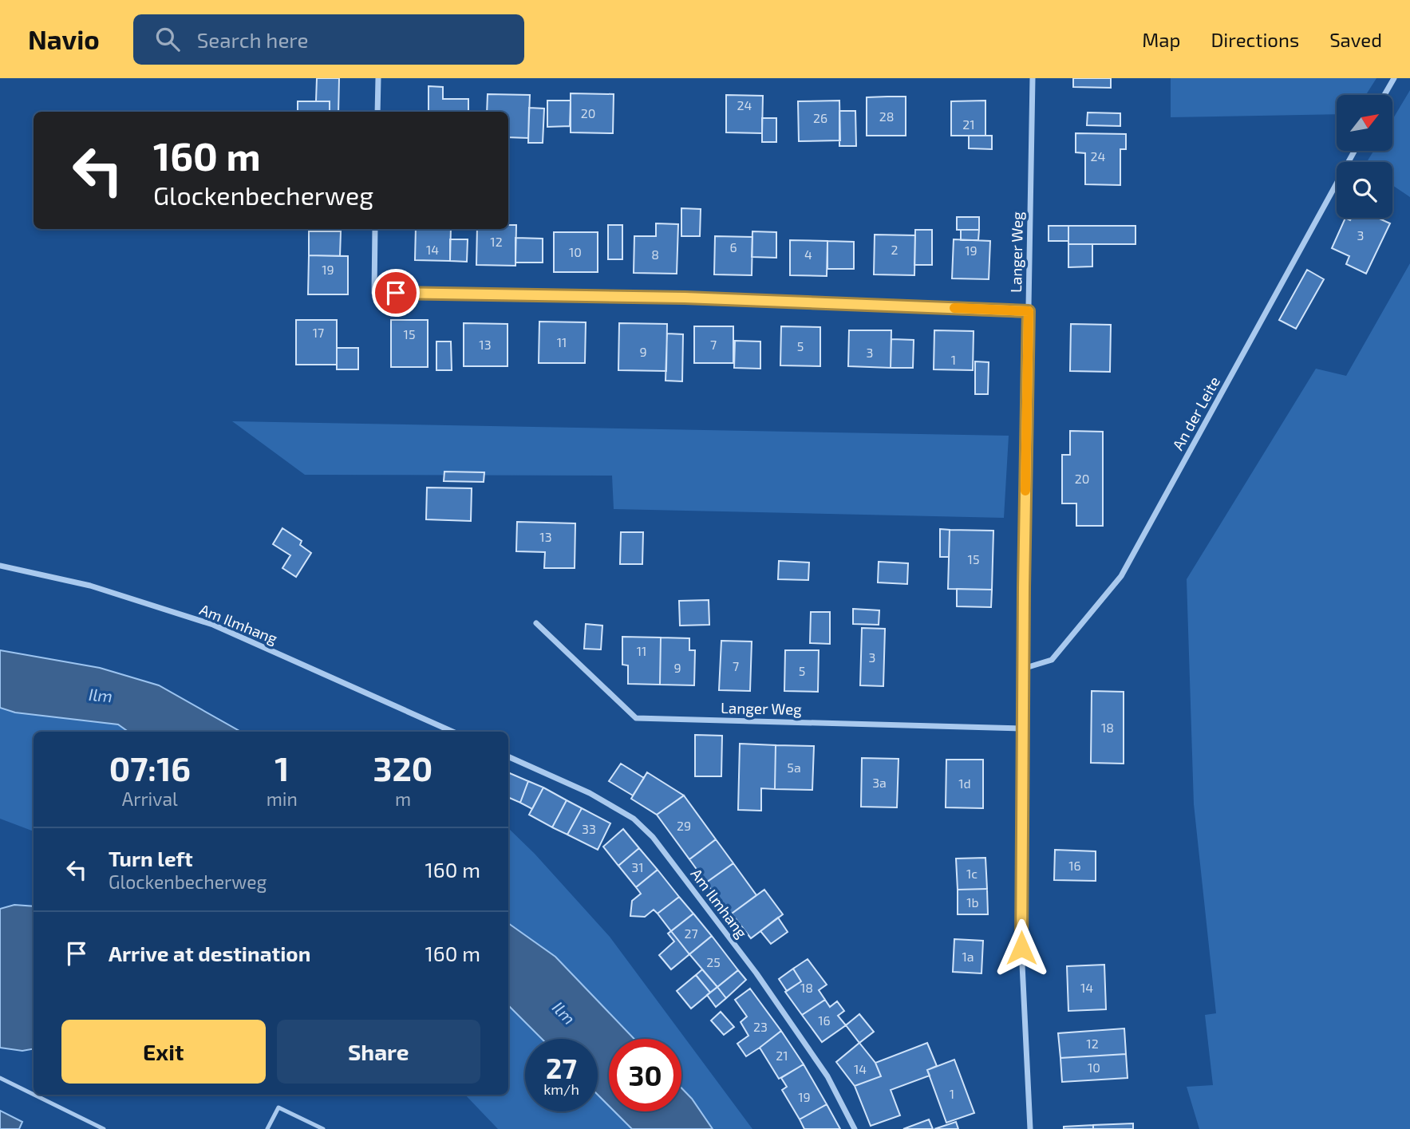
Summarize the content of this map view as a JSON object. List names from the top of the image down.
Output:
{
  "streets": {
    "street": ["Langer Weg", "An der Leite", "Am Ilmhang"]
  },
  "crossings": [
    ["Langer Weg", "An der Leite"]
  ],
  "water": ["Ilm"],
  "house_numbers": [
    "24",
    "20",
    "28",
    "26",
    "21",
    "24",
    "3",
    "12",
    "6",
    "14",
    "2",
    "19",
    "10",
    "8",
    "4",
    "19",
    "17",
    "15",
    "11",
    "13",
    "7",
    "5",
    "9",
    "3",
    "1",
    "20",
    "13",
    "15",
    "11",
    "3",
    "7",
    "9",
    "5",
    "18",
    "5a",
    "3a",
    "1d",
    "29",
    "33",
    "16",
    "31",
    "1c",
    "1b",
    "27",
    "1a",
    "25",
    "18",
    "14",
    "16",
    "23",
    "12",
    "21",
    "10",
    "14",
    "1",
    "19"
  ],
  "north": "top right",
  "page": {
    "header": "Navio",
    "search": "Search here",
    "nav": ["Map", "Directions", "Saved"],
    "turn": ["160 m", "Glockenbecherweg"],
    "eta": [
      "07:16",
      "Arrival",
      "1",
      "min",
      "320",
      "m"
    ],
    "list": [
      {
        "name": "Turn left",
        "note": "Glockenbecherweg",
        "value": "160 m"
      },
      {
        "name": "Arrive at destination",
        "value": "160 m"
      }
    ],
    "buttons": ["Exit", "Share"],
    "speed": "27 km/h",
    "limit": "30"
  }
}
